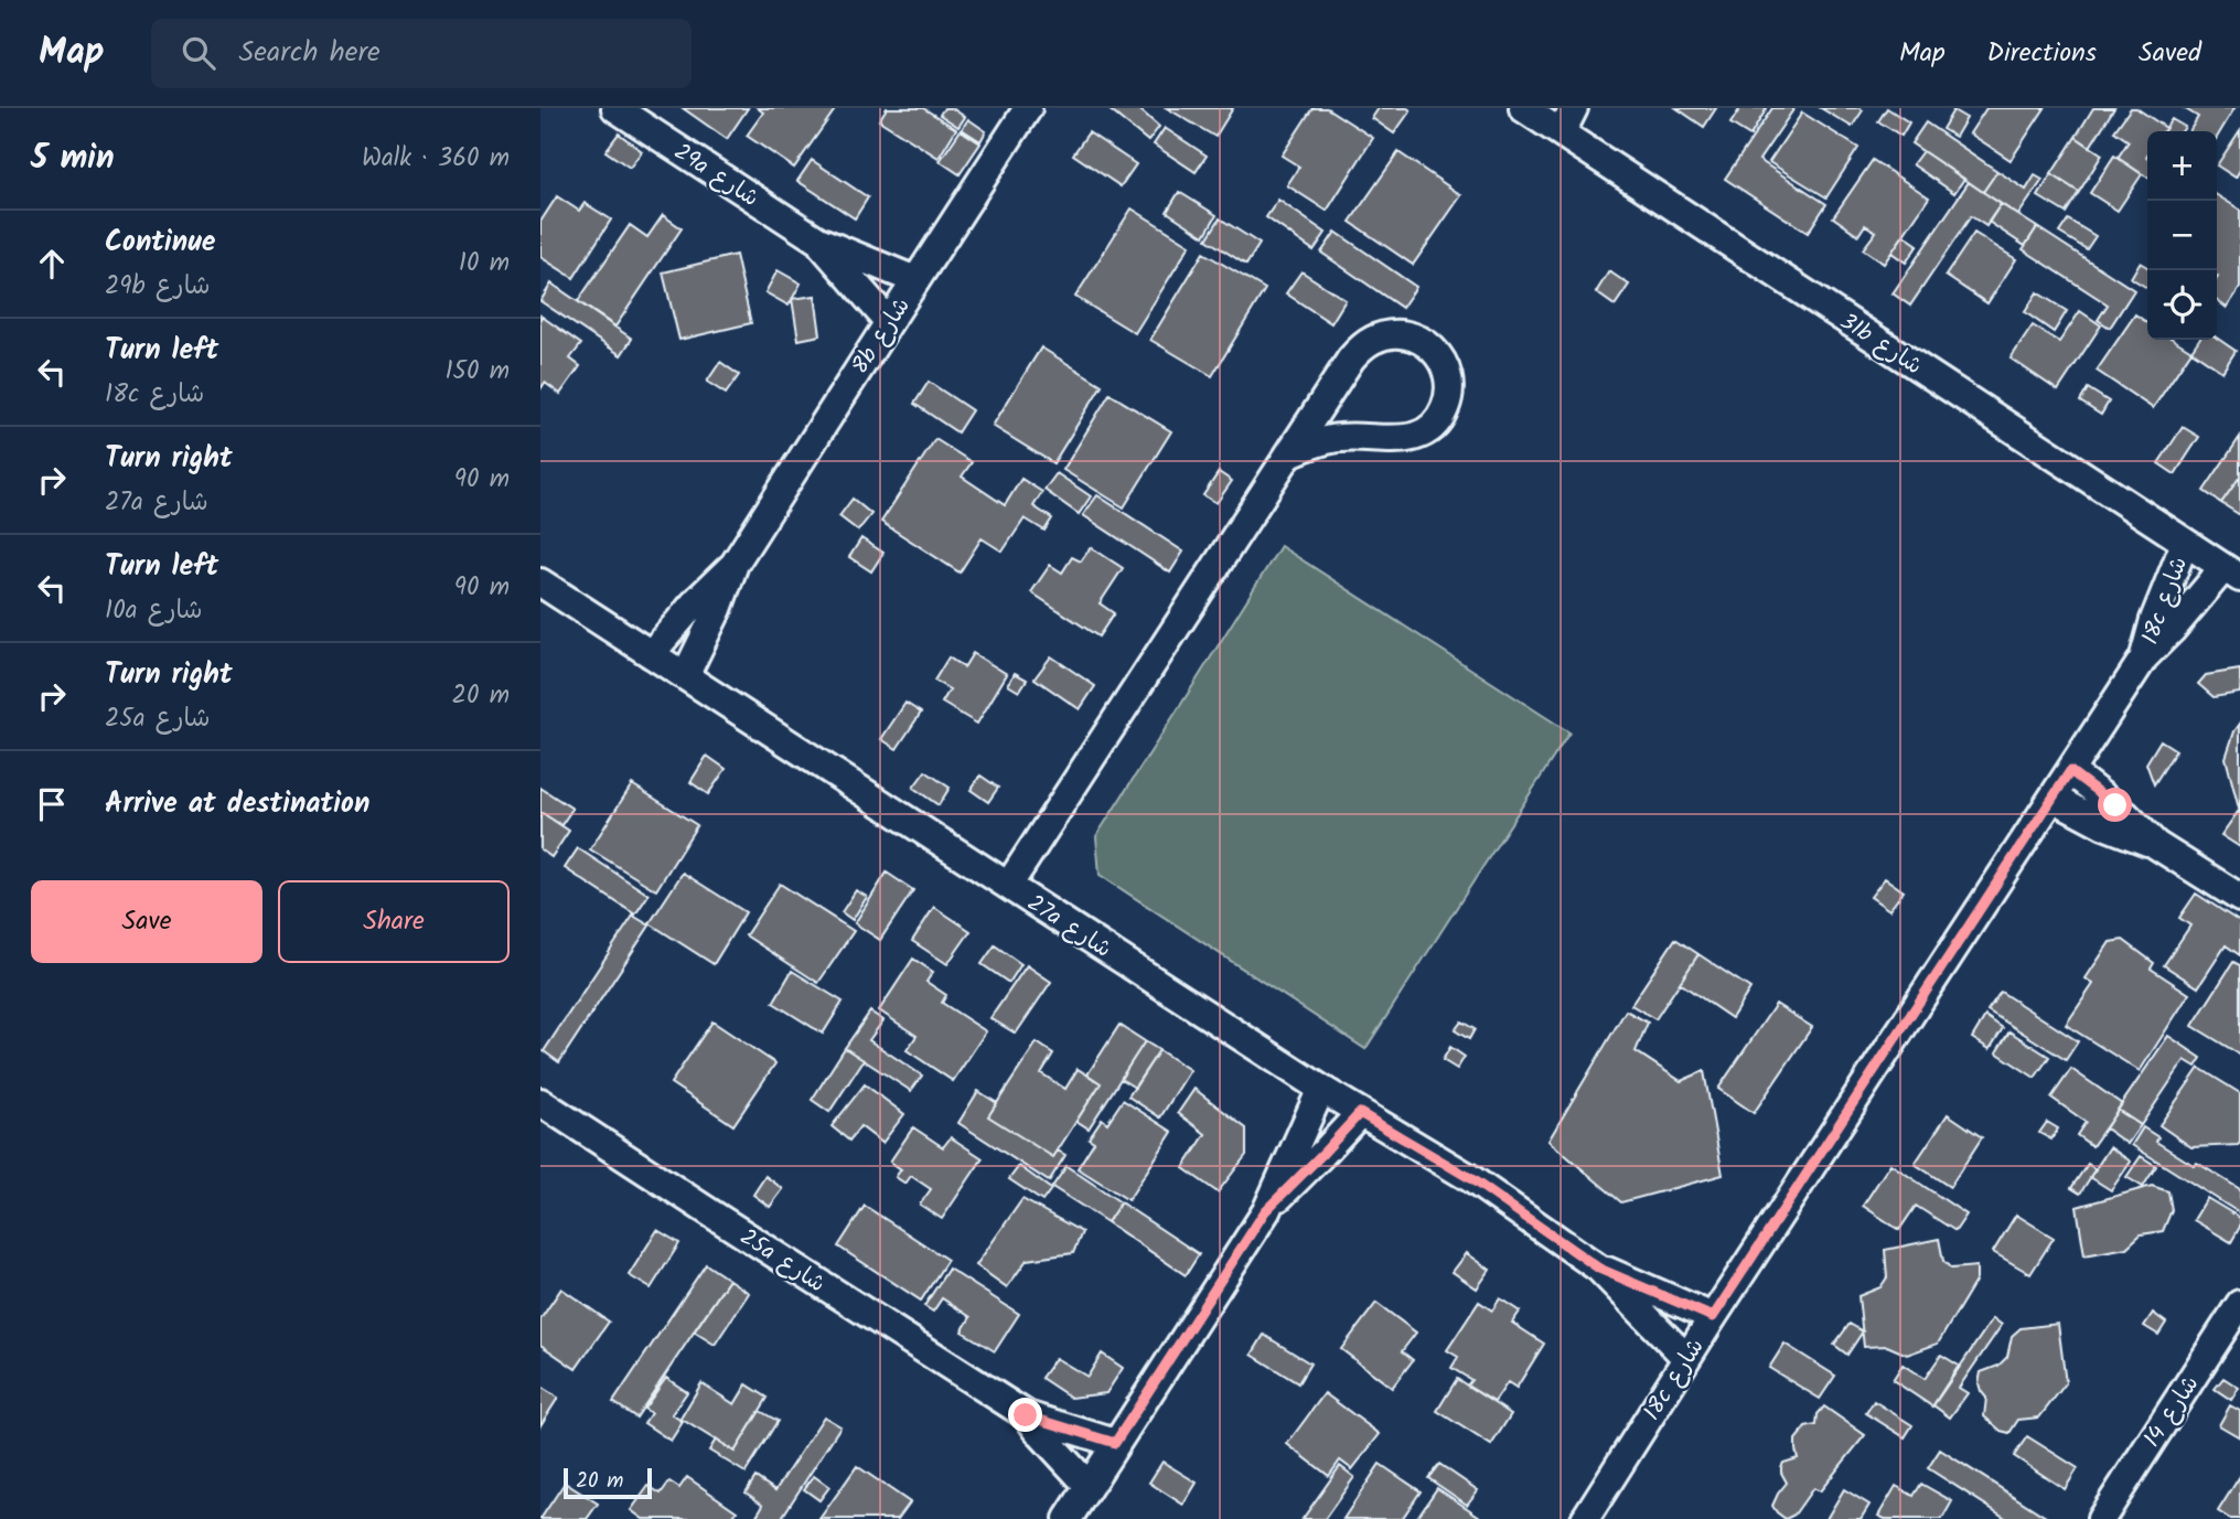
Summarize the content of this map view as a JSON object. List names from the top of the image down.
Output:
{
  "streets": {
    "street": [
      "29a شارع",
      "8b شارع",
      "31b شارع",
      "18c شارع",
      "27a شارع",
      "25a شارع",
      "شارع 14"
    ]
  },
  "crossings": [
    ["29a شارع", "8b شارع"],
    ["8b شارع", "27a شارع"],
    ["31b شارع", "18c شارع"],
    ["18c شارع", "27a شارع"]
  ],
  "scale_bar": "20 m",
  "page": {
    "header": "Map",
    "search": "Search here",
    "nav": ["Map", "Directions", "Saved"],
    "heading": ["5 min", "Walk · 360 m"],
    "map_buttons": ["+", "−"],
    "list": [
      ["Continue", "29b شارع", "10 m"],
      ["Turn left", "18c شارع", "150 m"],
      ["Turn right", "27a شارع", "90 m"],
      ["Turn left", "10a شارع", "90 m"],
      ["Turn right", "25a شارع", "20 m"],
      "Arrive at destination"
    ],
    "buttons": ["Save", "Share"],
    "scale": "20 m"
  }
}
